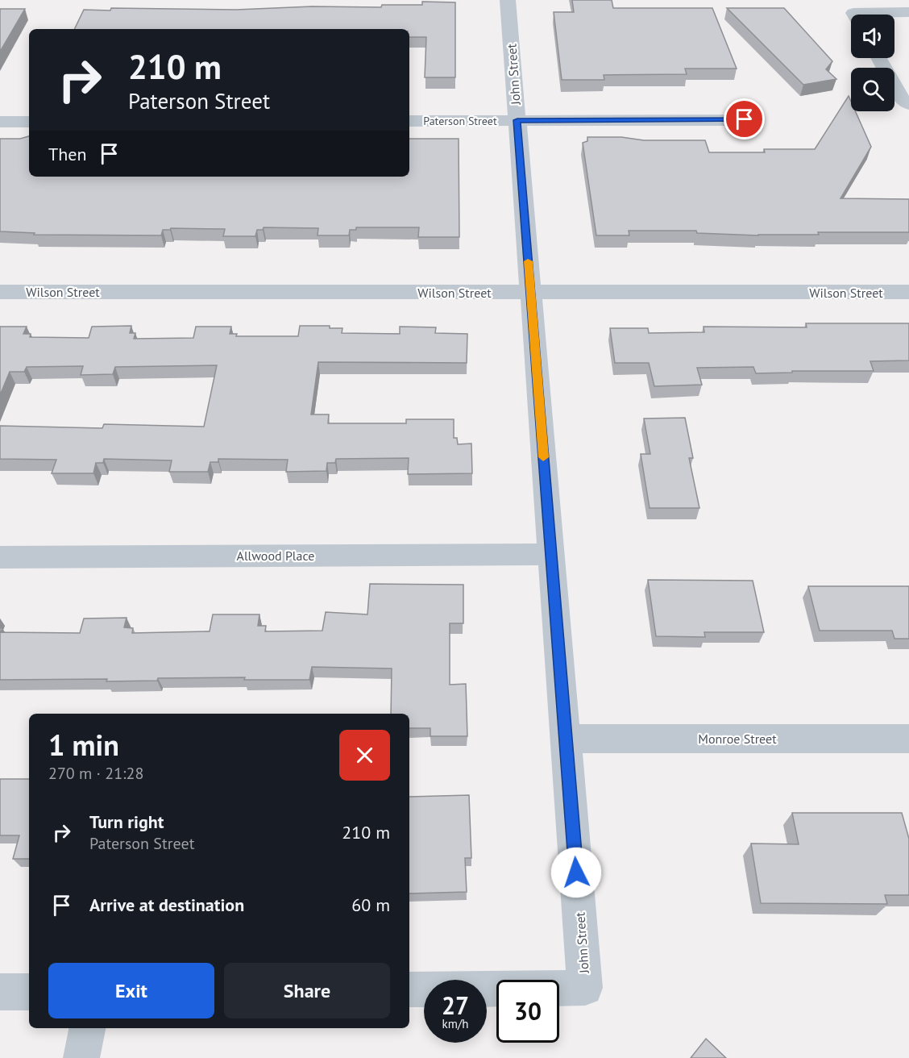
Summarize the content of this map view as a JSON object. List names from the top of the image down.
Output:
{
  "streets": {
    "street": [
      "John Street",
      "Paterson Street",
      "Wilson Street",
      "Allwood Place",
      "Monroe Street"
    ]
  },
  "crossings": [
    ["John Street", "Paterson Street"],
    ["John Street", "Wilson Street"],
    ["John Street", "Allwood Place"],
    ["John Street", "Monroe Street"]
  ],
  "page": {
    "turn": ["210 m", "Paterson Street"],
    "then": "Then",
    "heading": ["1 min", "270 m · 21:28"],
    "list": [
      {
        "name": "Turn right",
        "note": "Paterson Street",
        "value": "210 m"
      },
      {
        "name": "Arrive at destination",
        "value": "60 m"
      }
    ],
    "buttons": ["Exit", "Share"],
    "speed": "27 km/h",
    "limit": "30"
  }
}
